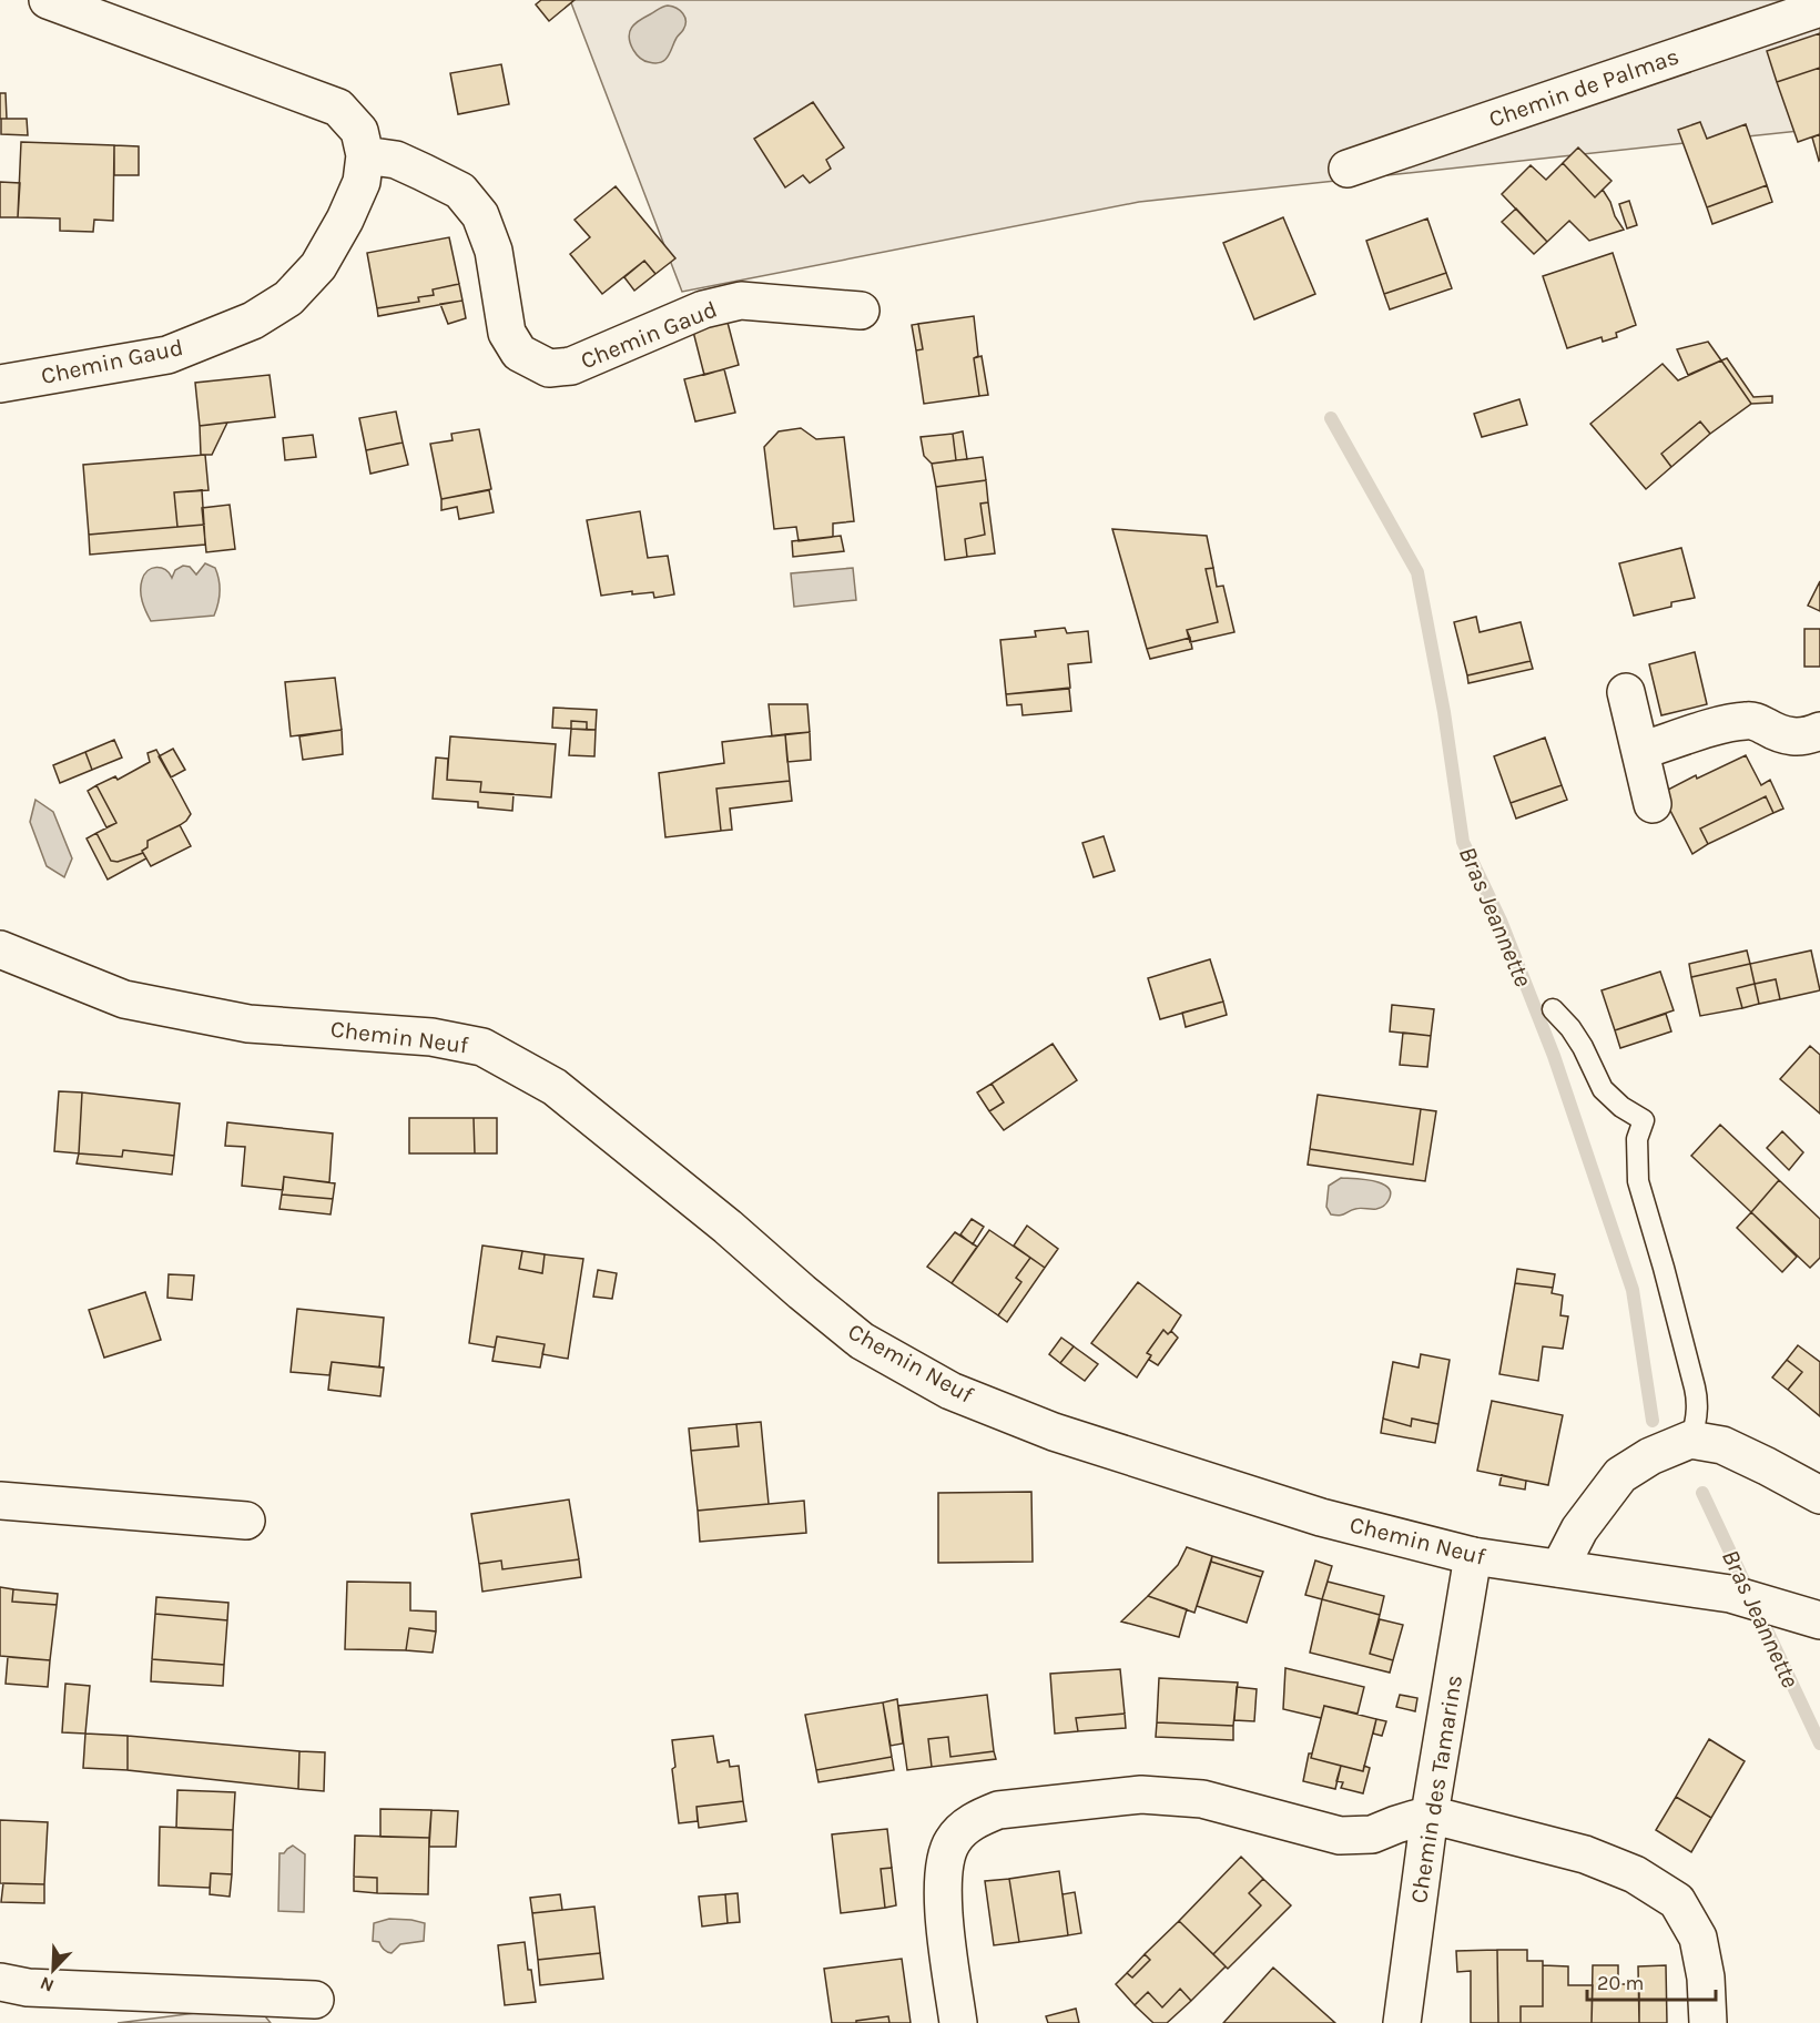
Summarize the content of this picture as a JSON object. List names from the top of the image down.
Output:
{
  "streets": {
    "street": [
      "Chemin de Palmas",
      "Chemin Gaud",
      "Chemin Neuf",
      "Chemin des Tamarins"
    ]
  },
  "crossings": [
    ["Chemin Neuf", "Chemin des Tamarins"]
  ],
  "water": ["Bras Jeannette"],
  "scale_bar": "20 m",
  "north": "bottom left"
}
